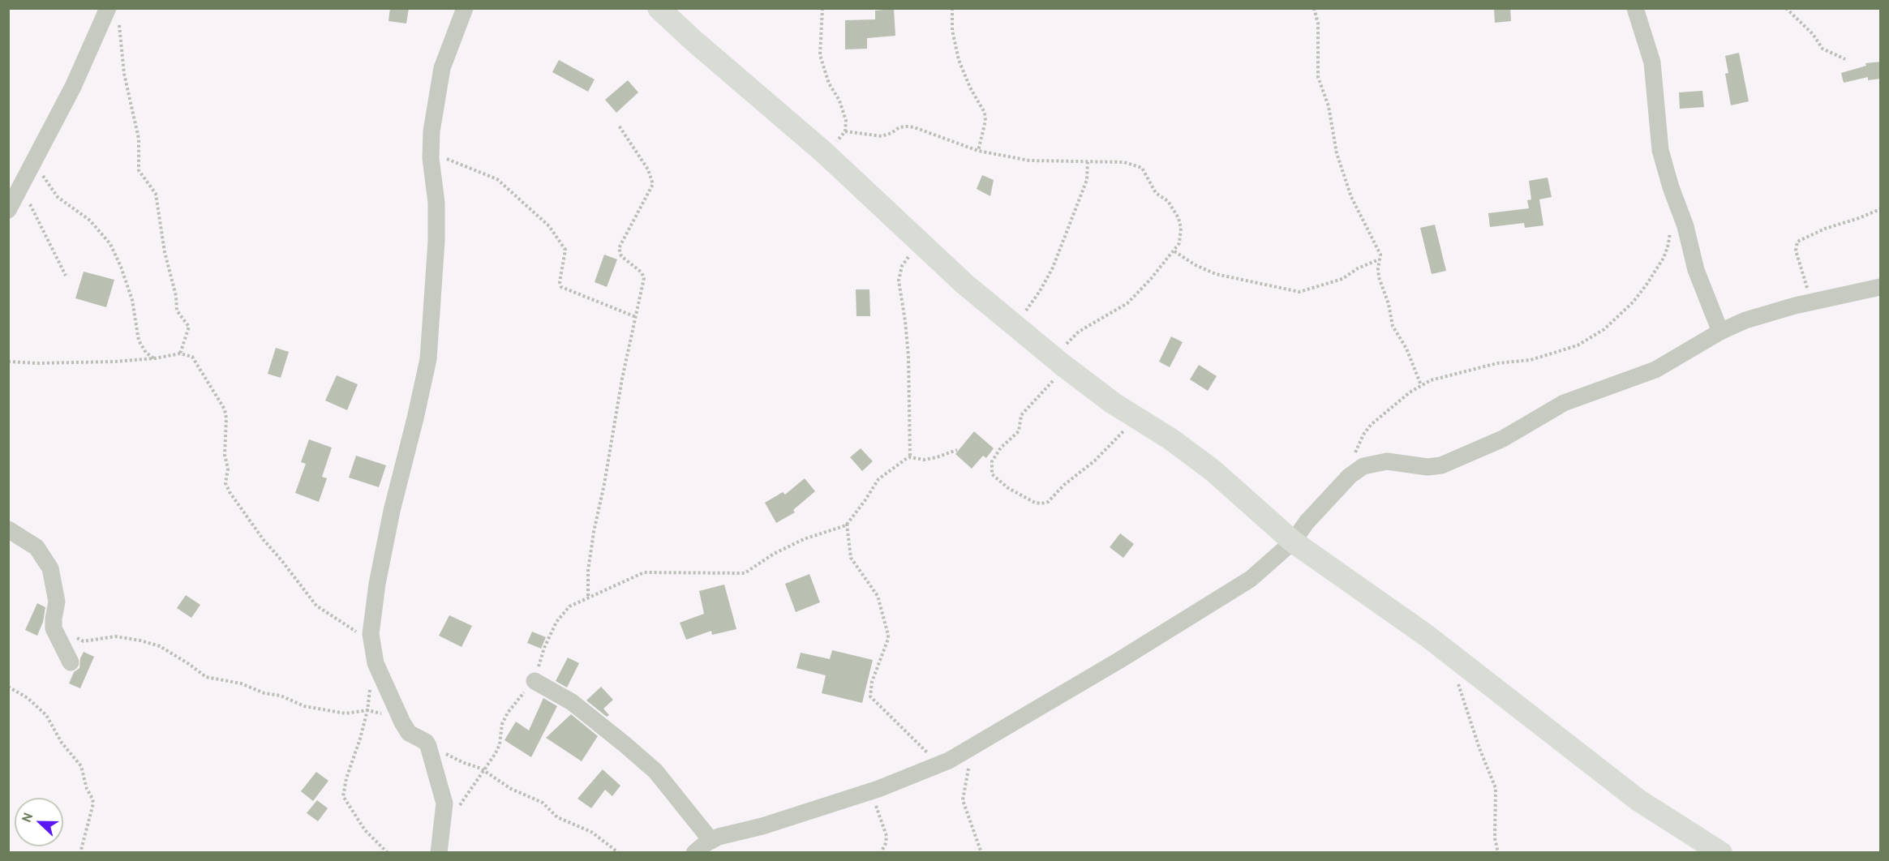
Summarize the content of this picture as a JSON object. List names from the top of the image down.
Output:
{
  "north": "left"
}
